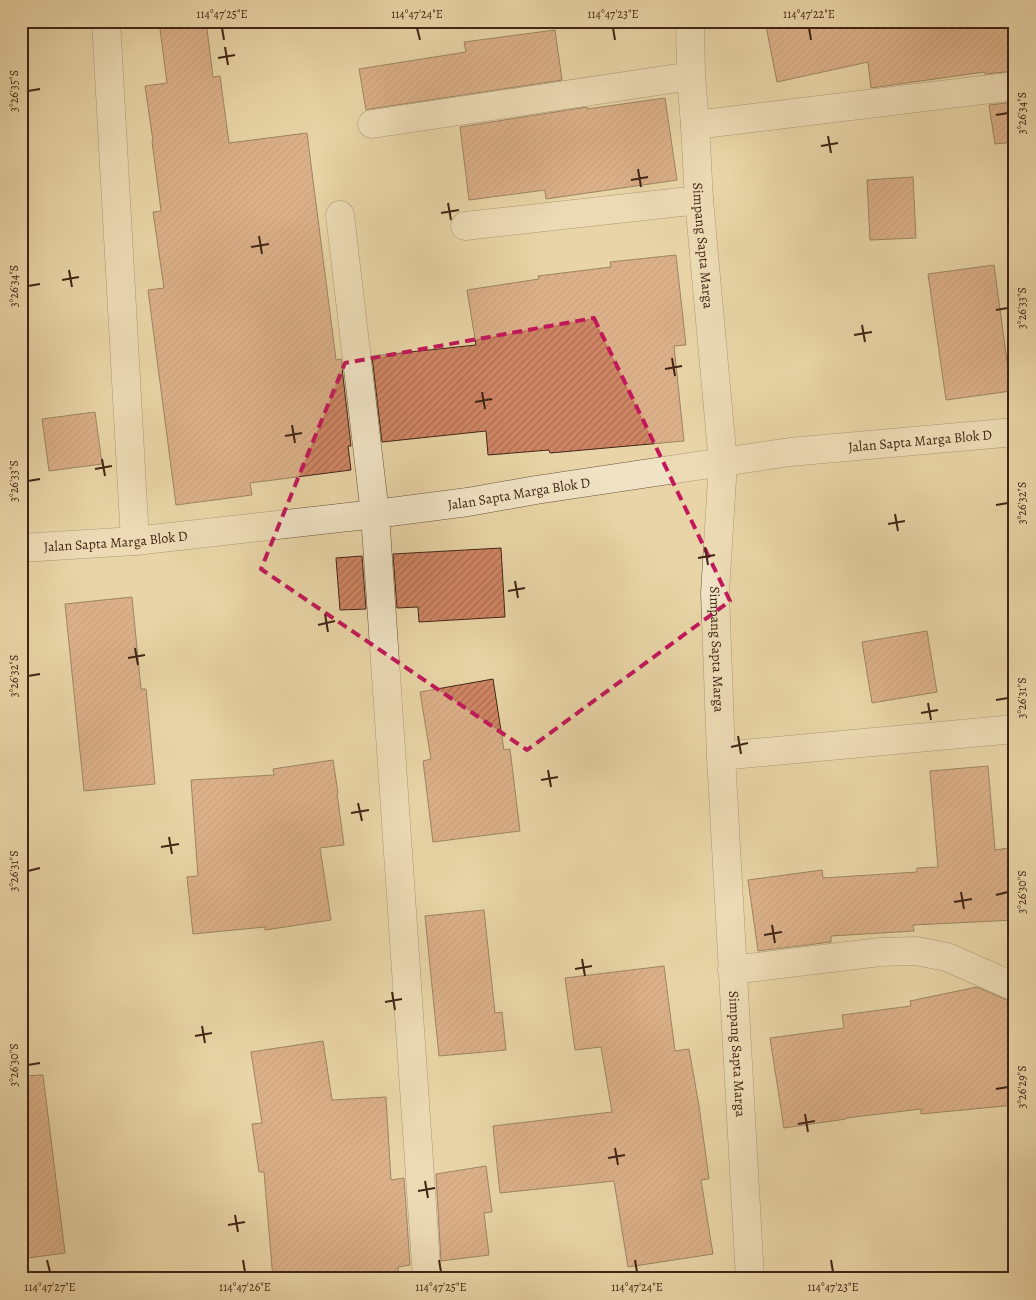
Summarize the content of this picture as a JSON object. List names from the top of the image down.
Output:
{
  "streets": {
    "street": ["Simpang Sapta Marga", "Jalan Sapta Marga Blok D"]
  },
  "crossings": [
    ["Simpang Sapta Marga", "Jalan Sapta Marga Blok D"]
  ],
  "coordinates": [
    "114°47'25\"E",
    "114°47'24\"E",
    "114°47'23\"E",
    "114°47'22\"E",
    "3°26'35\"S",
    "3°26'34\"S",
    "3°26'33\"S",
    "3°26'32\"S",
    "3°26'31\"S",
    "3°26'30\"S",
    "3°26'29\"S",
    "114°47'27\"E",
    "114°47'26\"E"
  ]
}
